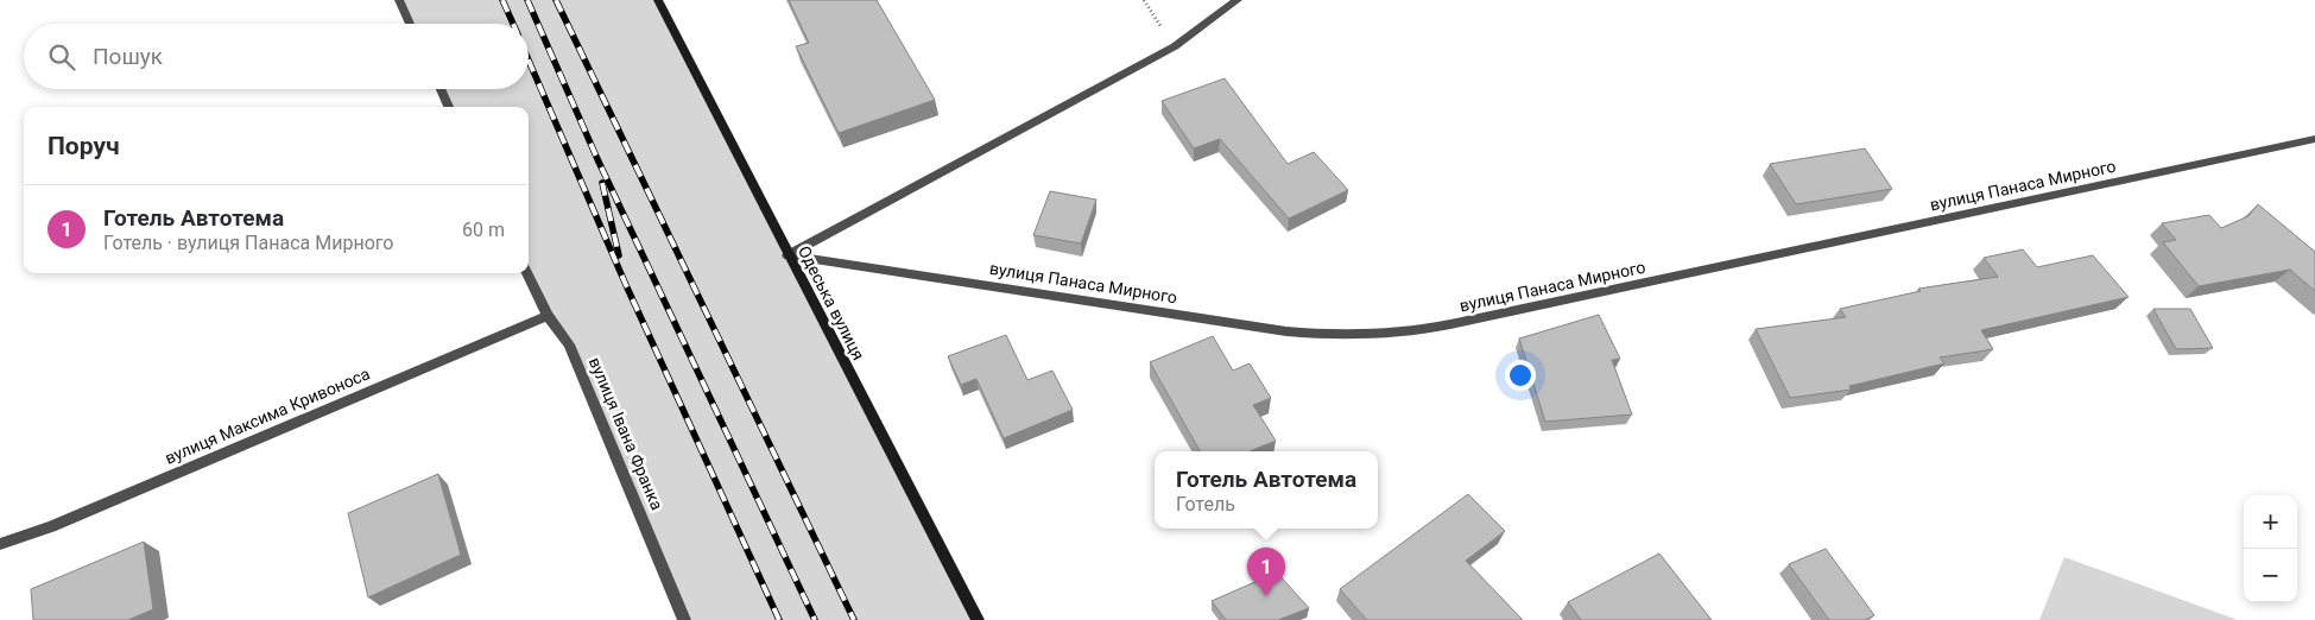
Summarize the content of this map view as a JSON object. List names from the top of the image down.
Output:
{
  "streets": {
    "main road": ["Одеська вулиця"],
    "street": ["вулиця Панаса Мирного", "вулиця Максима Кривоноса", "вулиця Івана Франка"]
  },
  "crossings": [
    ["вулиця Панаса Мирного", "Одеська вулиця"],
    ["вулиця Максима Кривоноса", "вулиця Івана Франка"]
  ],
  "page": {
    "search": "Пошук",
    "heading": "Поруч",
    "list": [
      {
        "mark": "1",
        "name": "Готель Автотема",
        "note": "Готель · вулиця Панаса Мирного",
        "value": "60 m"
      }
    ],
    "popup": ["Готель Автотема", "Готель"],
    "map_buttons": ["+", "−"],
    "pins": "1"
  }
}
